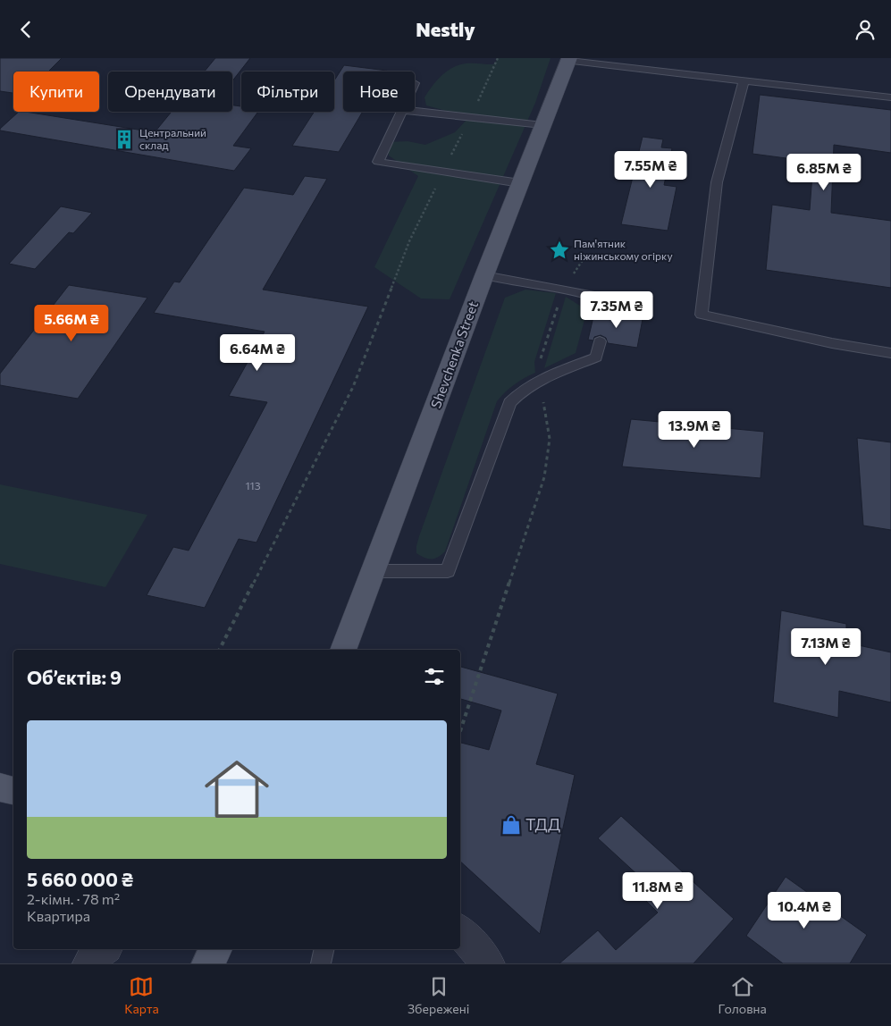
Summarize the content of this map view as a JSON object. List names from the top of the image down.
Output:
{
  "streets": {
    "main road": ["Shevchenka Street"]
  },
  "places": {
    "building": ["Центральний склад"],
    "place": ["Пам'ятник ніжинському огірку"],
    "shop": ["ТДД"]
  },
  "house_numbers": ["113"],
  "page": {
    "header": "Nestly",
    "chip": [
      "Купити",
      "Орендувати",
      "Фільтри",
      "Нове"
    ],
    "price": [
      "7.55M ₴",
      "6.85M ₴",
      "7.35M ₴",
      "5.66M ₴",
      "6.64M ₴",
      "13.9M ₴",
      "7.13M ₴",
      "11.8M ₴",
      "10.4M ₴"
    ],
    "heading": "Об’єктів: 9",
    "list": [
      {
        "name": "5 660 000 ₴",
        "note": "2-кімн. · 78 m² · Квартира"
      }
    ],
    "tabs": ["Карта", "Збережені", "Головна"]
  }
}
